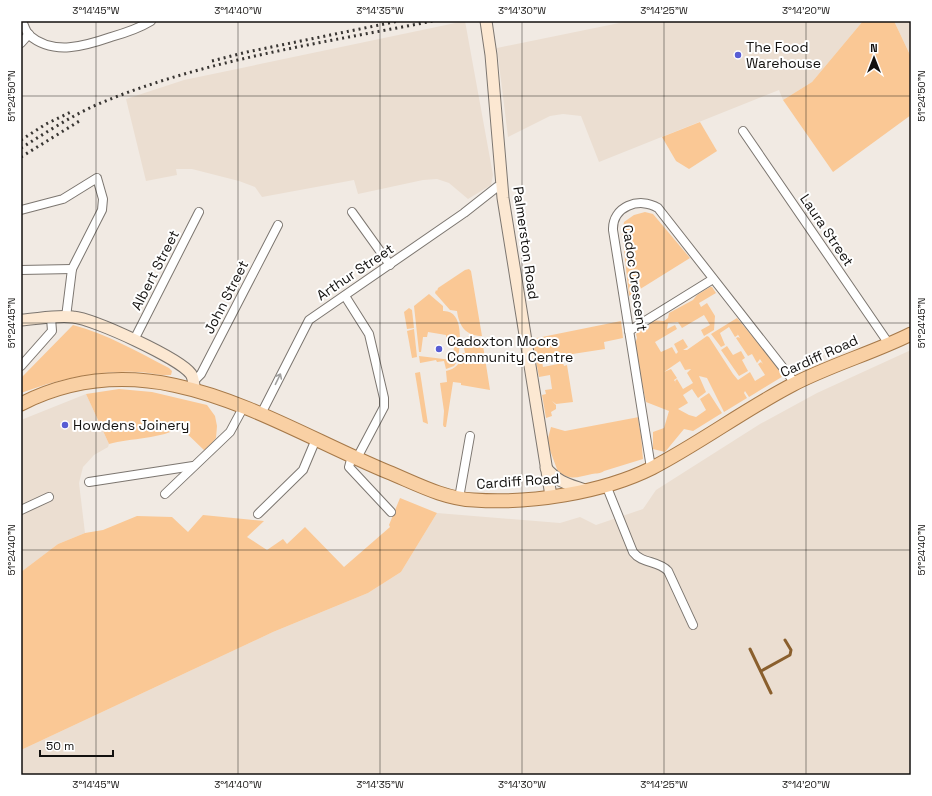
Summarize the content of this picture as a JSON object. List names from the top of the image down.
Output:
{
  "streets": {
    "main road": ["Cardiff Road"],
    "street": [
      "Laura Street",
      "Palmerston Road",
      "Albert Street",
      "Arthur Street",
      "Cadoc Crescent",
      "John Street"
    ]
  },
  "crossings": [
    ["Laura Street", "Cardiff Road"],
    ["Palmerston Road", "Arthur Street"],
    ["Palmerston Road", "Cardiff Road"],
    ["Arthur Street", "Cardiff Road"],
    ["Cadoc Crescent", "Cardiff Road"],
    ["John Street", "Cardiff Road"]
  ],
  "one_way": ["Arthur Street"],
  "places": ["The Food Warehouse", "Cadoxton Moors Community Centre", "Howdens Joinery"],
  "scale_bar": "50 m",
  "north": "top",
  "coordinates": [
    "3°14'45\"W",
    "3°14'40\"W",
    "3°14'35\"W",
    "3°14'30\"W",
    "3°14'25\"W",
    "3°14'20\"W",
    "51°24'50\"N",
    "51°24'45\"N",
    "51°24'40\"N"
  ]
}
